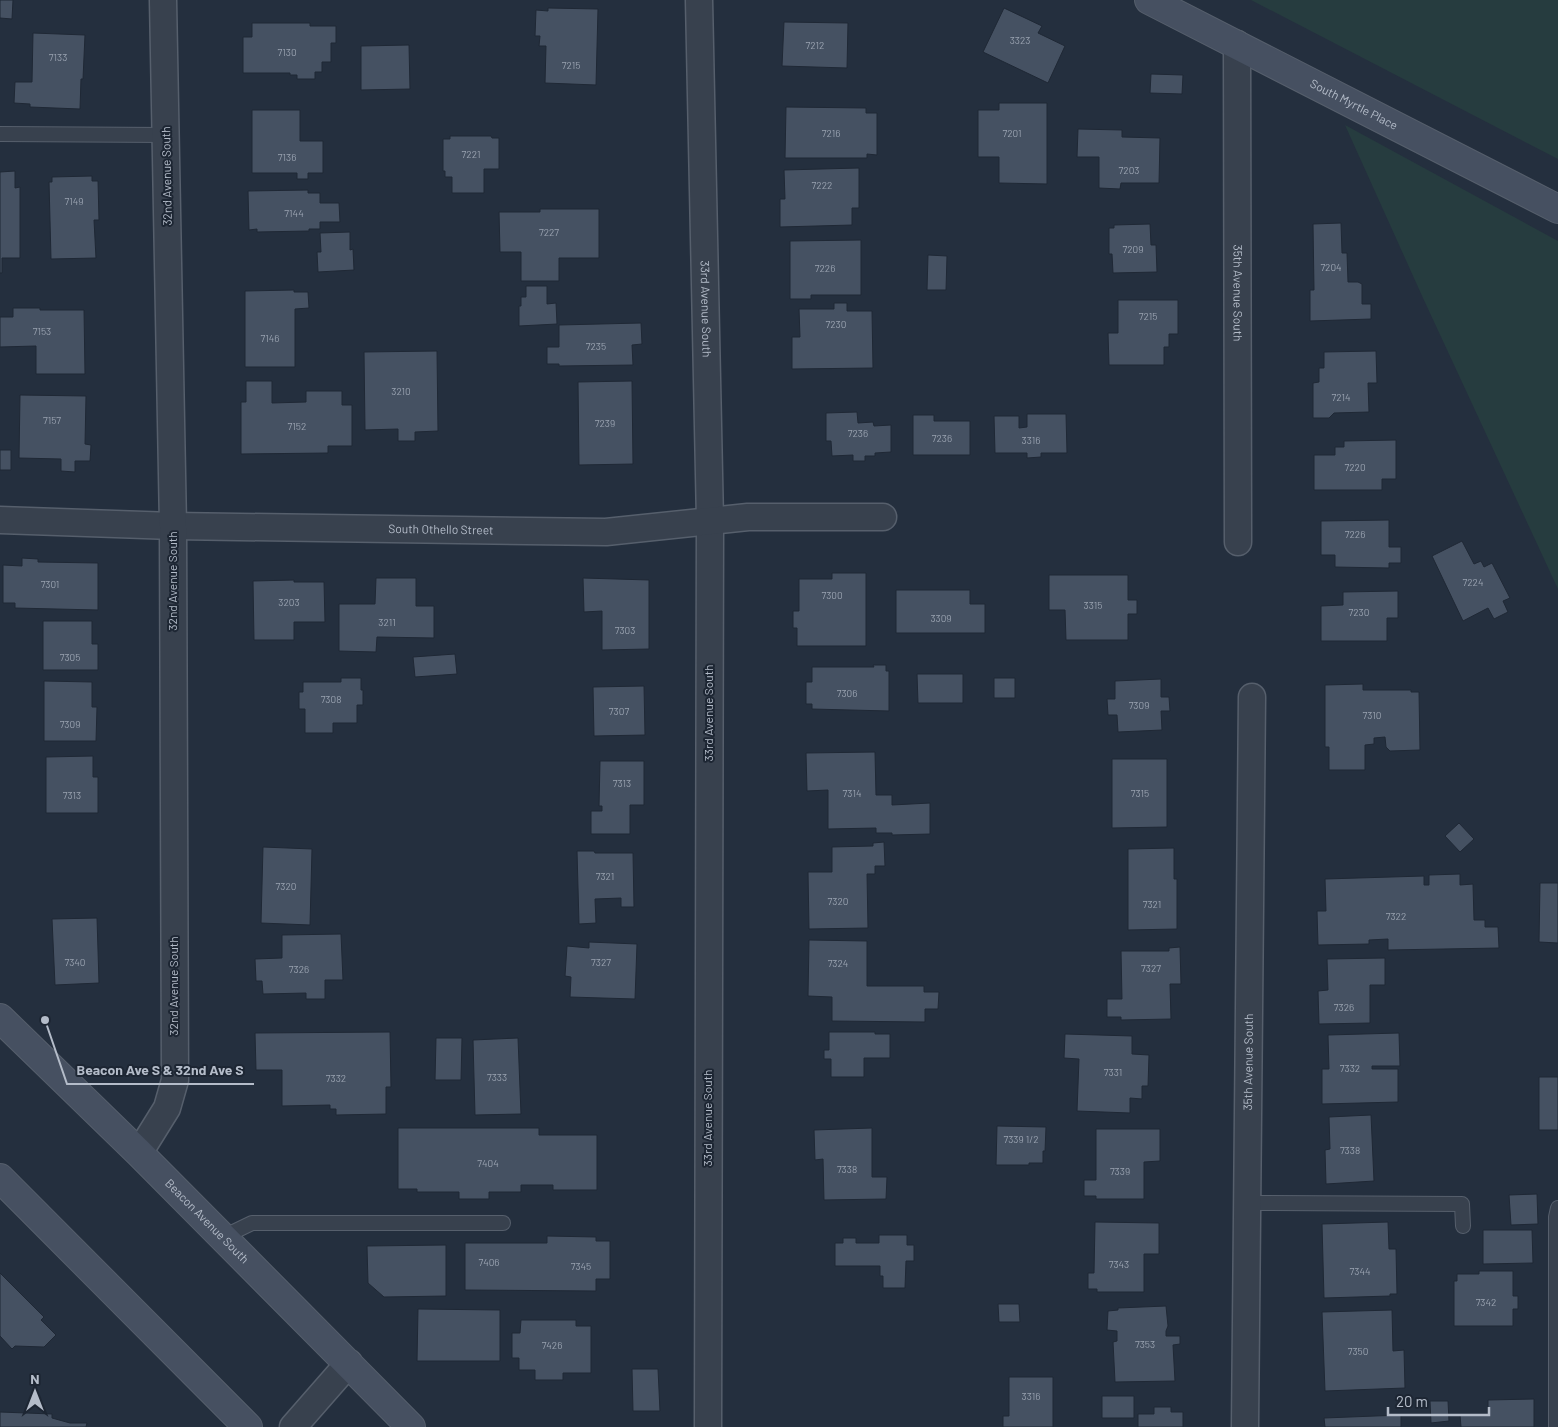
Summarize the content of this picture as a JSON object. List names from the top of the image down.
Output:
{
  "streets": {
    "main road": ["South Myrtle Place", "Beacon Avenue South"],
    "street": [
      "32nd Avenue South",
      "35th Avenue South",
      "33rd Avenue South",
      "South Othello Street"
    ]
  },
  "crossings": [
    ["South Myrtle Place", "35th Avenue South"],
    ["32nd Avenue South", "South Othello Street"],
    ["32nd Avenue South", "Beacon Avenue South"],
    ["33rd Avenue South", "South Othello Street"]
  ],
  "places": ["Beacon Ave S & 32nd Ave S"],
  "house_numbers": [
    "3323",
    "7212",
    "7130",
    "7133",
    "7215",
    "7216",
    "7201",
    "7221",
    "7136",
    "7203",
    "7222",
    "7149",
    "7144",
    "7227",
    "7209",
    "7204",
    "7226",
    "7215",
    "7230",
    "7153",
    "7146",
    "7235",
    "3210",
    "7214",
    "7157",
    "7239",
    "7152",
    "7236",
    "7236",
    "3316",
    "7220",
    "7226",
    "7224",
    "7301",
    "7300",
    "3203",
    "3315",
    "7230",
    "3309",
    "3211",
    "7303",
    "7305",
    "7306",
    "7308",
    "7309",
    "7307",
    "7310",
    "7309",
    "7313",
    "7314",
    "7315",
    "7313",
    "7321",
    "7320",
    "7320",
    "7321",
    "7322",
    "7340",
    "7327",
    "7324",
    "7327",
    "7326",
    "7326",
    "7332",
    "7331",
    "7333",
    "7332",
    "7339 1/2",
    "7338",
    "7404",
    "7338",
    "7339",
    "7406",
    "7343",
    "7345",
    "7344",
    "7342",
    "7353",
    "7426",
    "7350",
    "3316"
  ],
  "scale_bar": "20 m",
  "north": "top"
}
